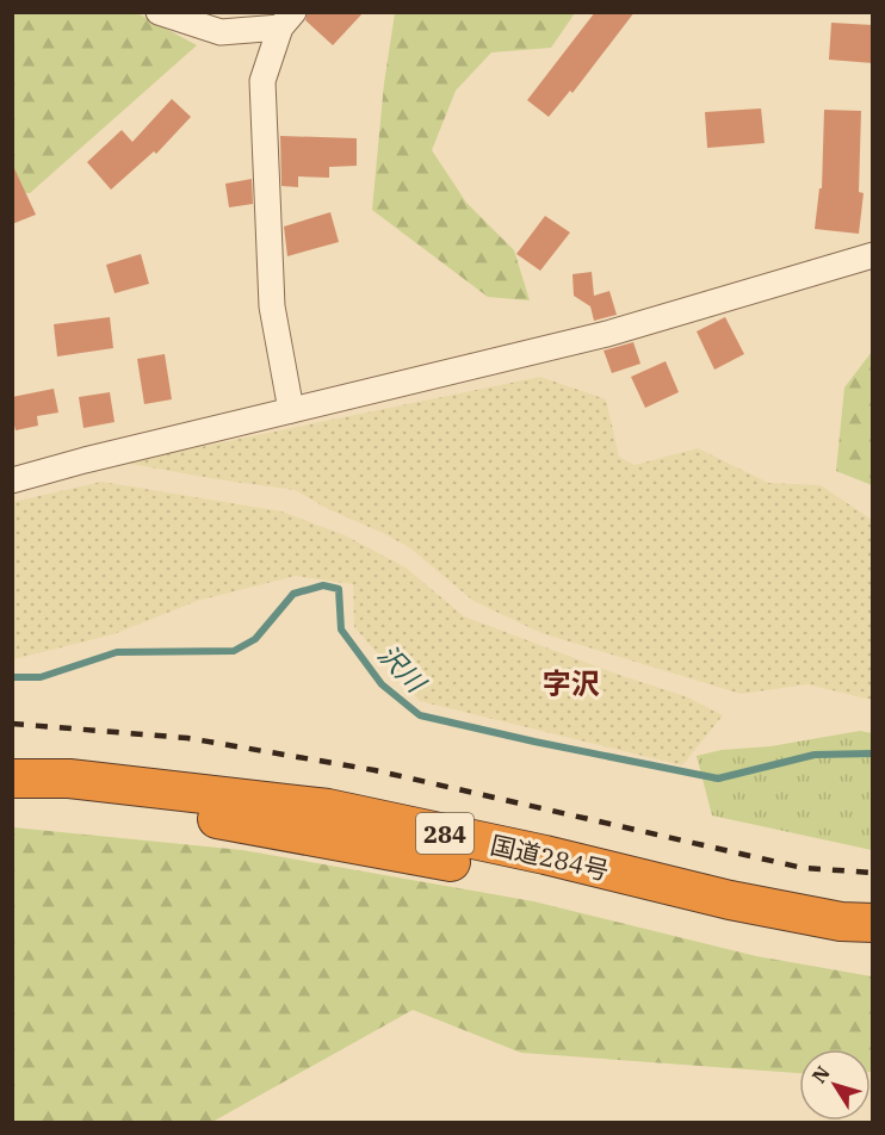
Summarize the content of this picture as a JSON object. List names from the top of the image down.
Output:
{
  "streets": {
    "highway": ["284", "国道284号"]
  },
  "districts": ["字沢"],
  "water": ["沢川"],
  "north": "top left"
}
